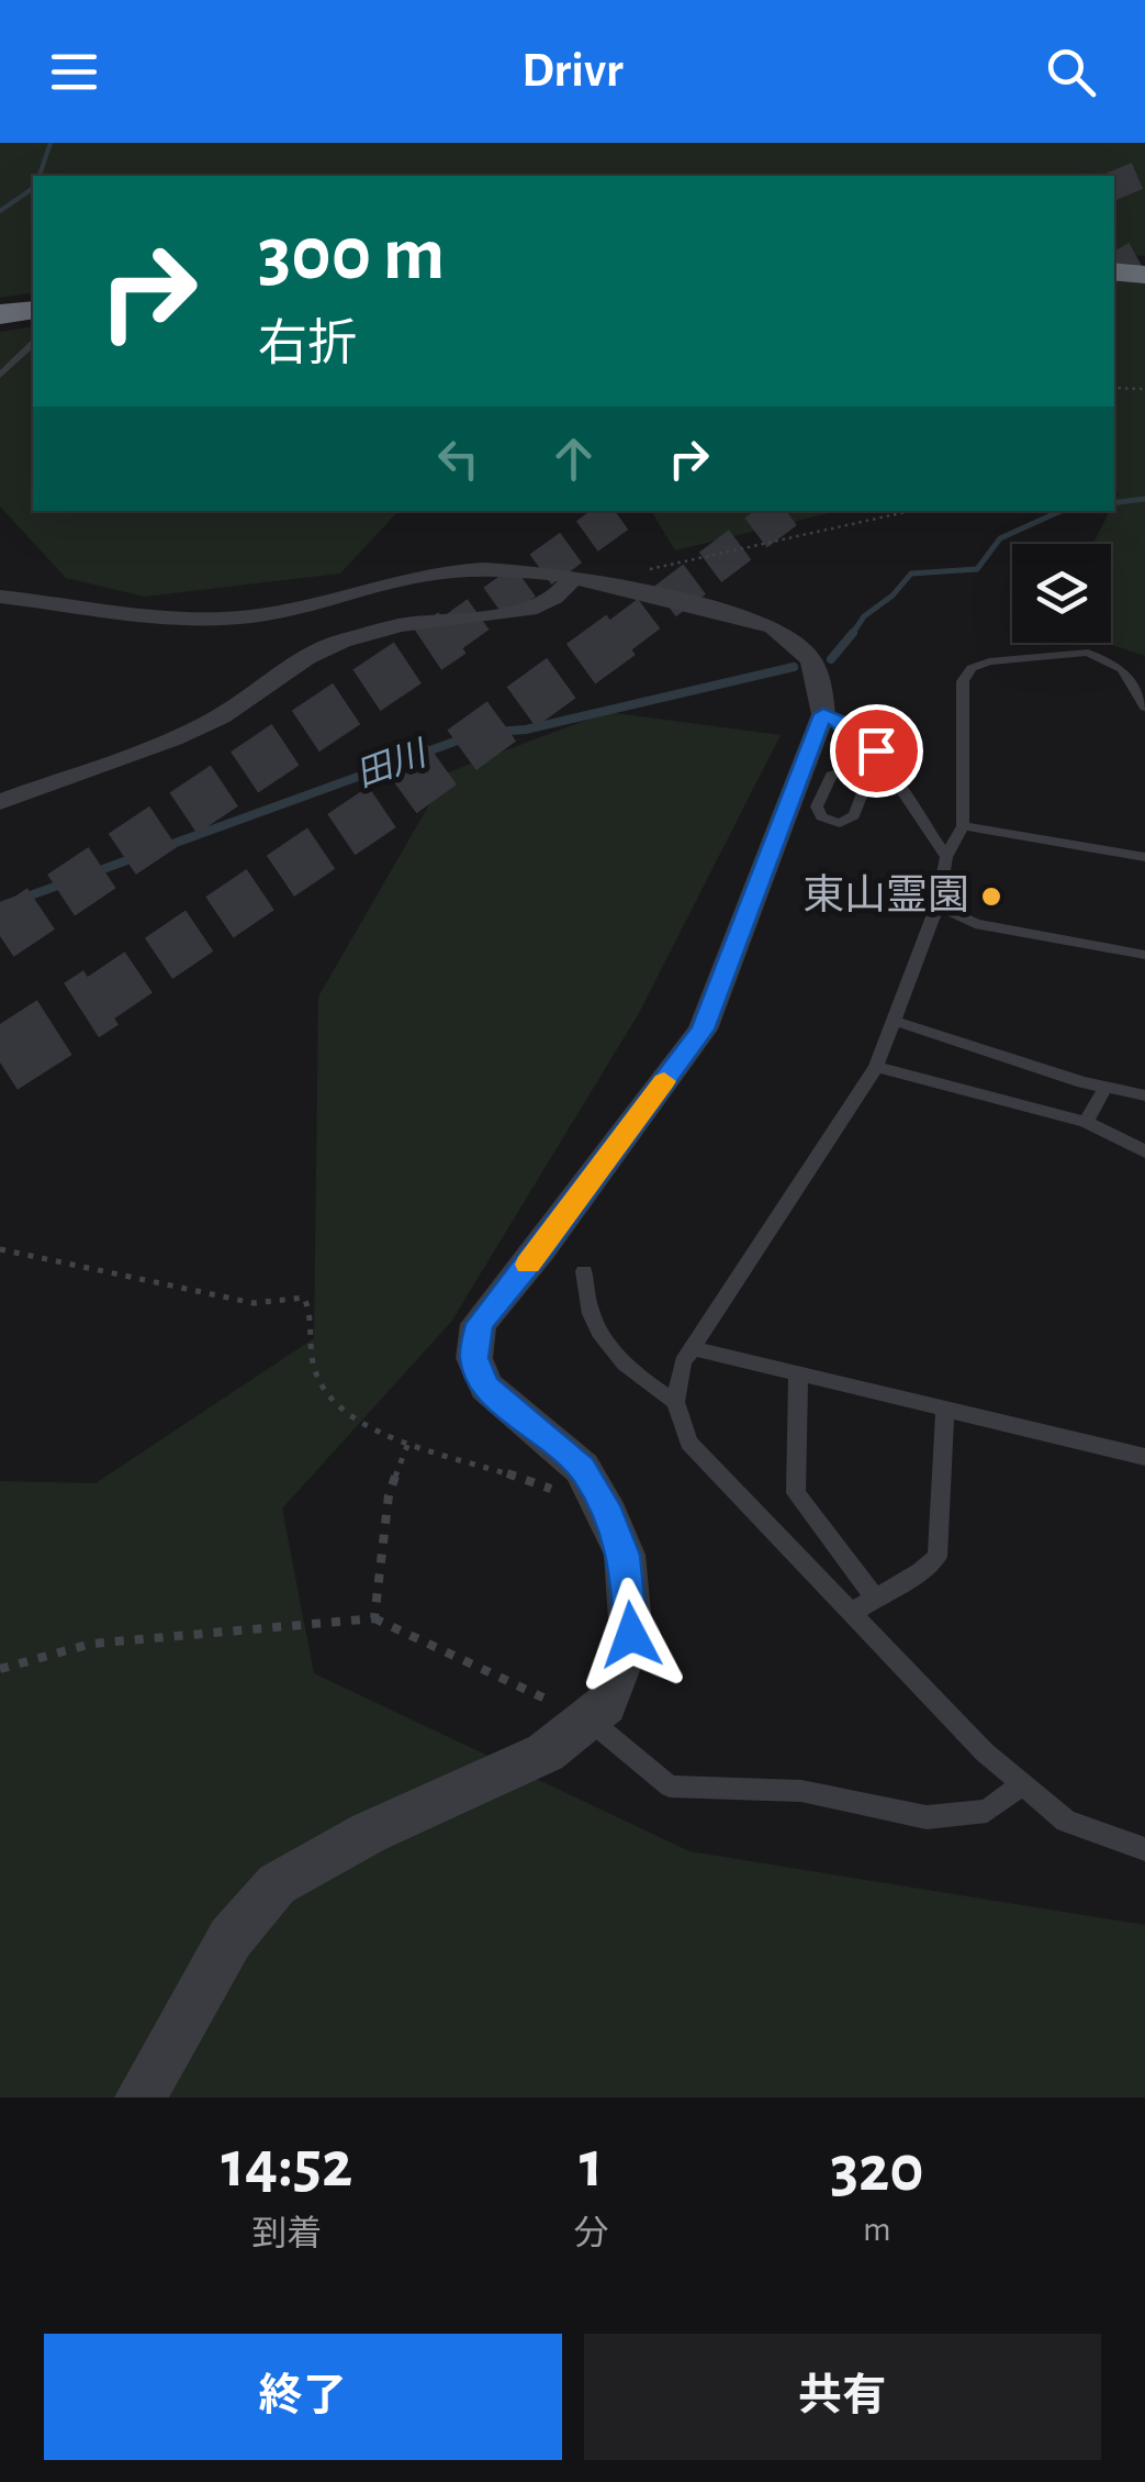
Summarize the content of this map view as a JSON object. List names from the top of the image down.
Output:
{
  "water": ["田川"],
  "places": ["東山霊園"],
  "page": {
    "header": "Drivr",
    "turn": ["300 m", "右折"],
    "eta": [
      "14:52",
      "到着",
      "1",
      "分",
      "320",
      "m"
    ],
    "buttons": ["終了", "共有"]
  }
}
